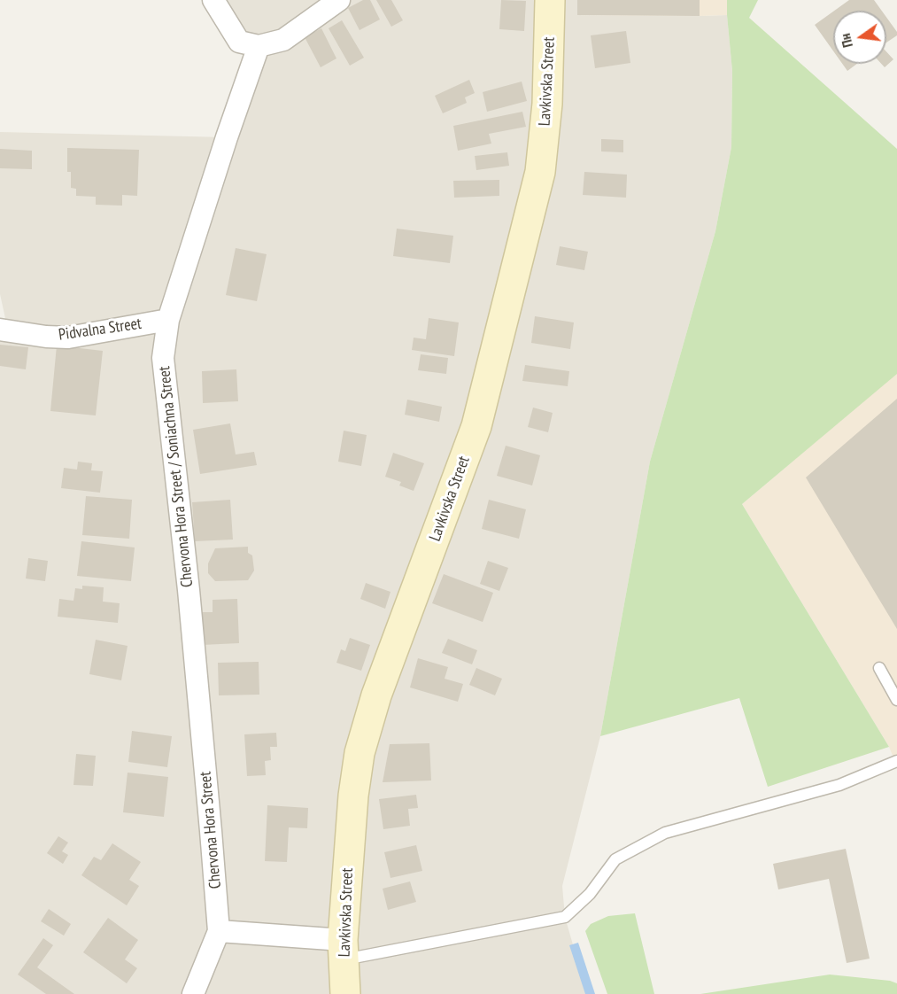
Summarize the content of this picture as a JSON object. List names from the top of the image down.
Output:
{
  "streets": {
    "street": [
      "Lavkivska Street",
      "Pidvalna Street",
      "Chervona Hora Street / Soniachna Street",
      "Chervona Hora Street"
    ]
  },
  "crossings": [
    ["Pidvalna Street", "Chervona Hora Street / Soniachna Street"],
    ["Chervona Hora Street / Soniachna Street", "Chervona Hora Street"]
  ],
  "north": "left"
}
